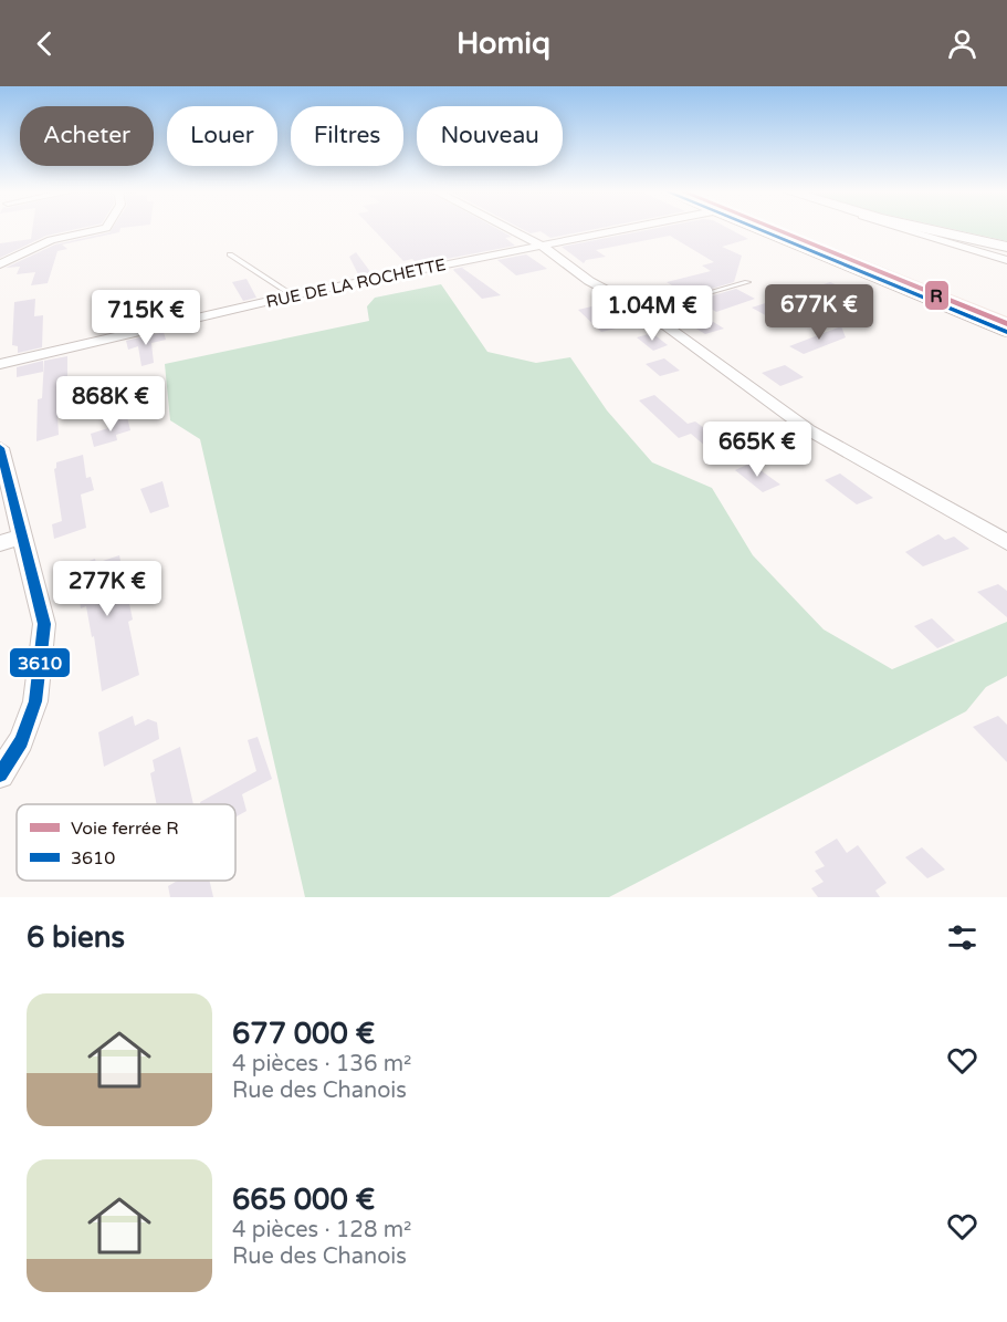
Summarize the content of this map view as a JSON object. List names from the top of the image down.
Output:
{
  "streets": {
    "street": ["RUE DE LA ROCHETTE"]
  },
  "lines": ["rail line R", "transit line 3610"],
  "legend": ["Voie ferrée R", "3610"],
  "page": {
    "header": "Homiq",
    "chip": [
      "Acheter",
      "Louer",
      "Filtres",
      "Nouveau"
    ],
    "price": [
      "677K €",
      "1.04M €",
      "715K €",
      "868K €",
      "665K €",
      "277K €"
    ],
    "heading": "6 biens",
    "list": [
      {
        "name": "677 000 €",
        "note": "4 pièces · 136 m² · Rue des Chanois"
      },
      {
        "name": "665 000 €",
        "note": "4 pièces · 128 m² · Rue des Chanois"
      }
    ]
  }
}
